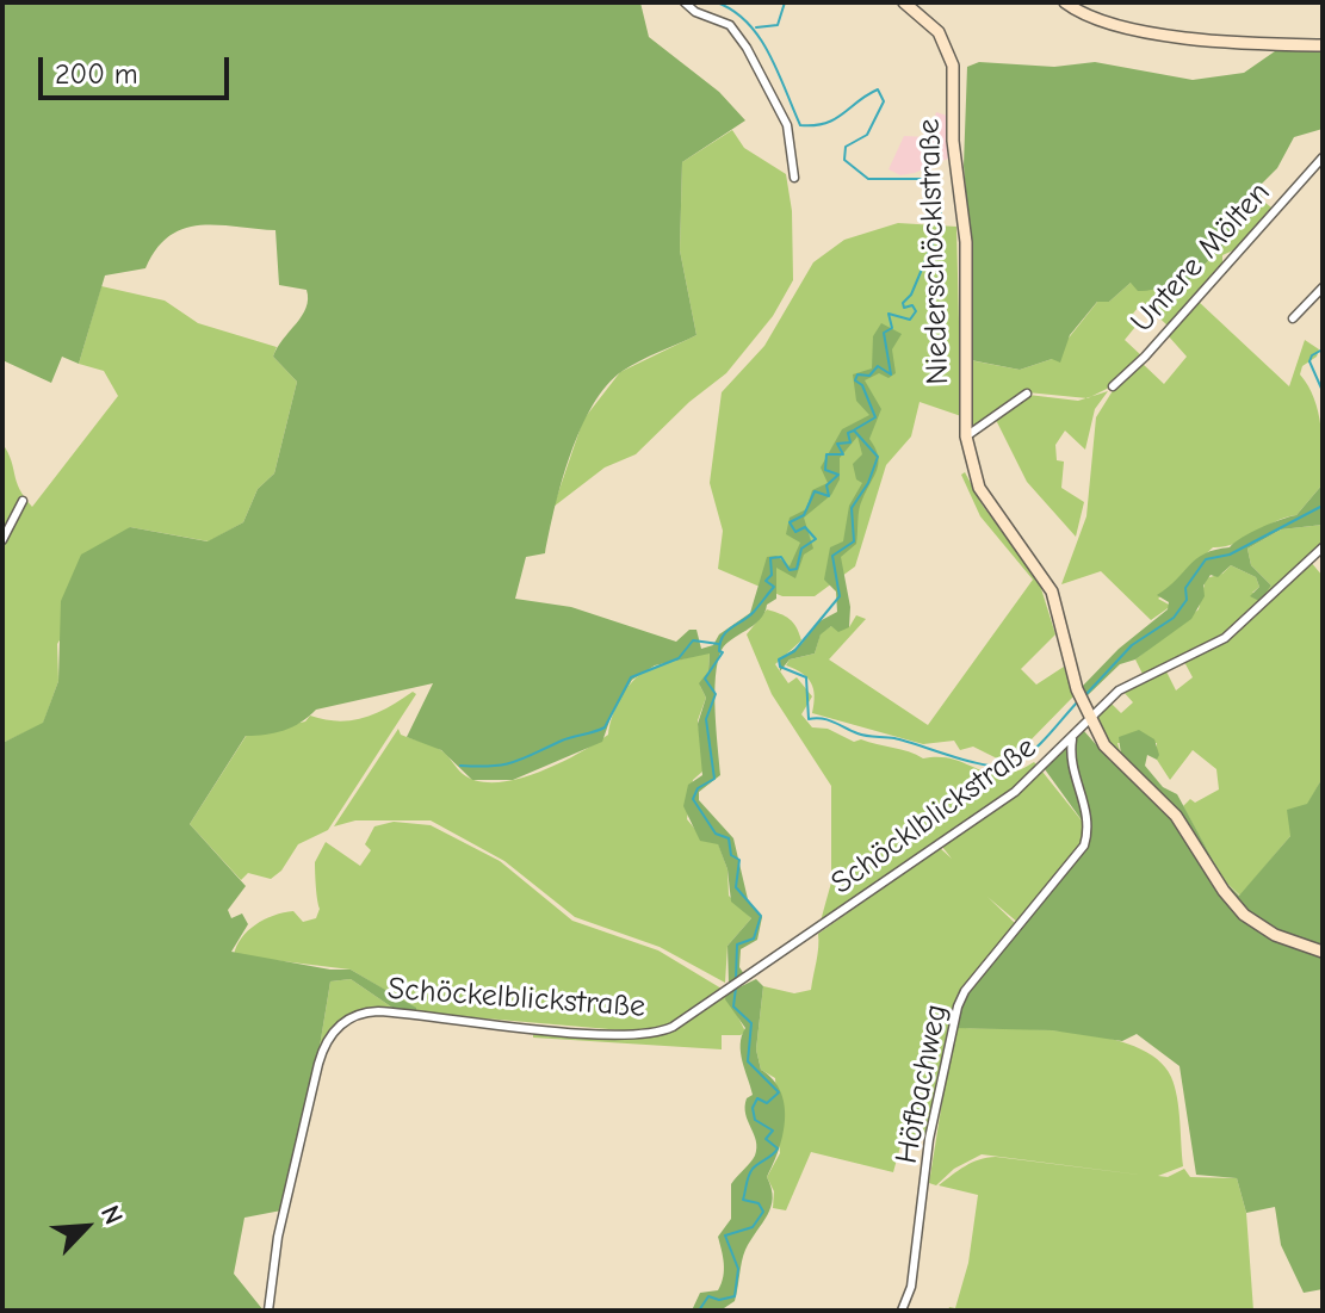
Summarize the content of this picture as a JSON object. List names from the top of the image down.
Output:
{
  "streets": {
    "main road": ["Niederschöcklstraße"],
    "street": [
      "Untere Mölten",
      "Schöcklblickstraße",
      "Schöckelblickstraße",
      "Höfbachweg"
    ]
  },
  "crossings": [
    ["Niederschöcklstraße", "Schöcklblickstraße"],
    ["Schöcklblickstraße", "Schöckelblickstraße"],
    ["Schöcklblickstraße", "Höfbachweg"]
  ],
  "scale_bar": "200 m",
  "north": "top right"
}
